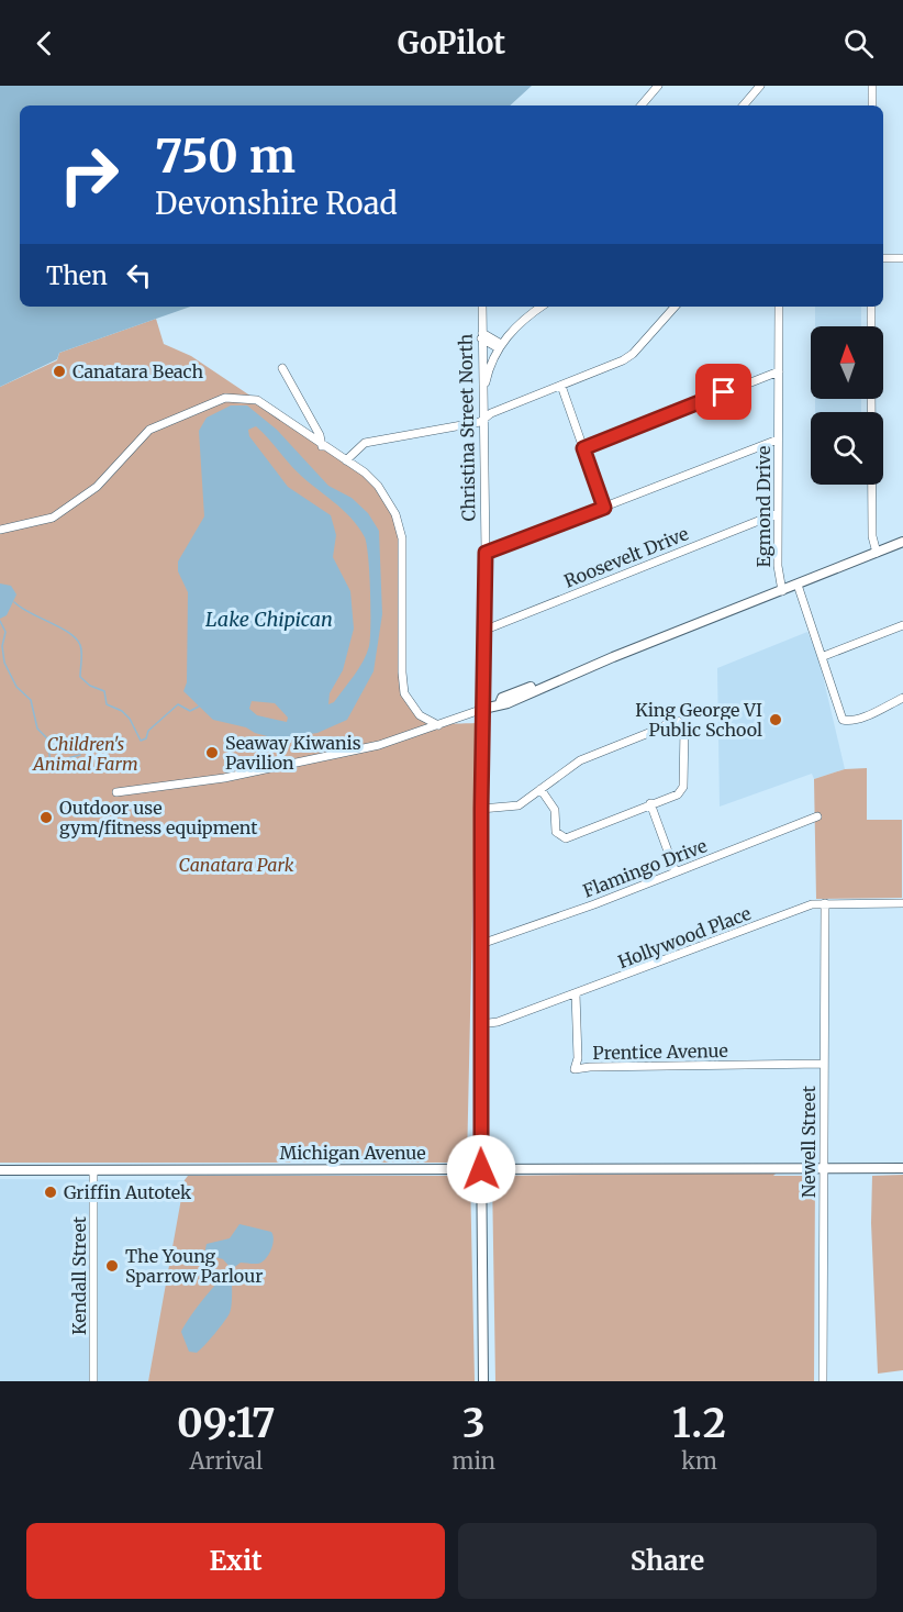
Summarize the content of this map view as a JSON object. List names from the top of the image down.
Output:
{
  "streets": {
    "main road": ["Christina Street North", "Michigan Avenue"],
    "street": [
      "Egmond Drive",
      "Roosevelt Drive",
      "Flamingo Drive",
      "Hollywood Place",
      "Prentice Avenue",
      "Newell Street",
      "Kendall Street"
    ]
  },
  "crossings": [
    ["Christina Street North", "Roosevelt Drive"],
    ["Christina Street North", "Flamingo Drive"],
    ["Christina Street North", "Hollywood Place"],
    ["Christina Street North", "Michigan Avenue"],
    ["Egmond Drive", "Roosevelt Drive"],
    ["Hollywood Place", "Prentice Avenue"],
    ["Hollywood Place", "Newell Street"],
    ["Prentice Avenue", "Newell Street"],
    ["Newell Street", "Michigan Avenue"],
    ["Michigan Avenue", "Kendall Street"]
  ],
  "water": ["Lake Chipican"],
  "parks": ["Children's Animal Farm", "Canatara Park"],
  "places": [
    "Canatara Beach",
    "King George VI Public School",
    "Seaway Kiwanis Pavilion",
    "Outdoor use gym/fitness equipment",
    "Griffin Autotek",
    "The Young Sparrow Parlour"
  ],
  "north": "top",
  "page": {
    "header": "GoPilot",
    "turn": ["750 m", "Devonshire Road"],
    "then": "Then",
    "eta": [
      "09:17",
      "Arrival",
      "3",
      "min",
      "1.2",
      "km"
    ],
    "buttons": ["Exit", "Share"]
  }
}
